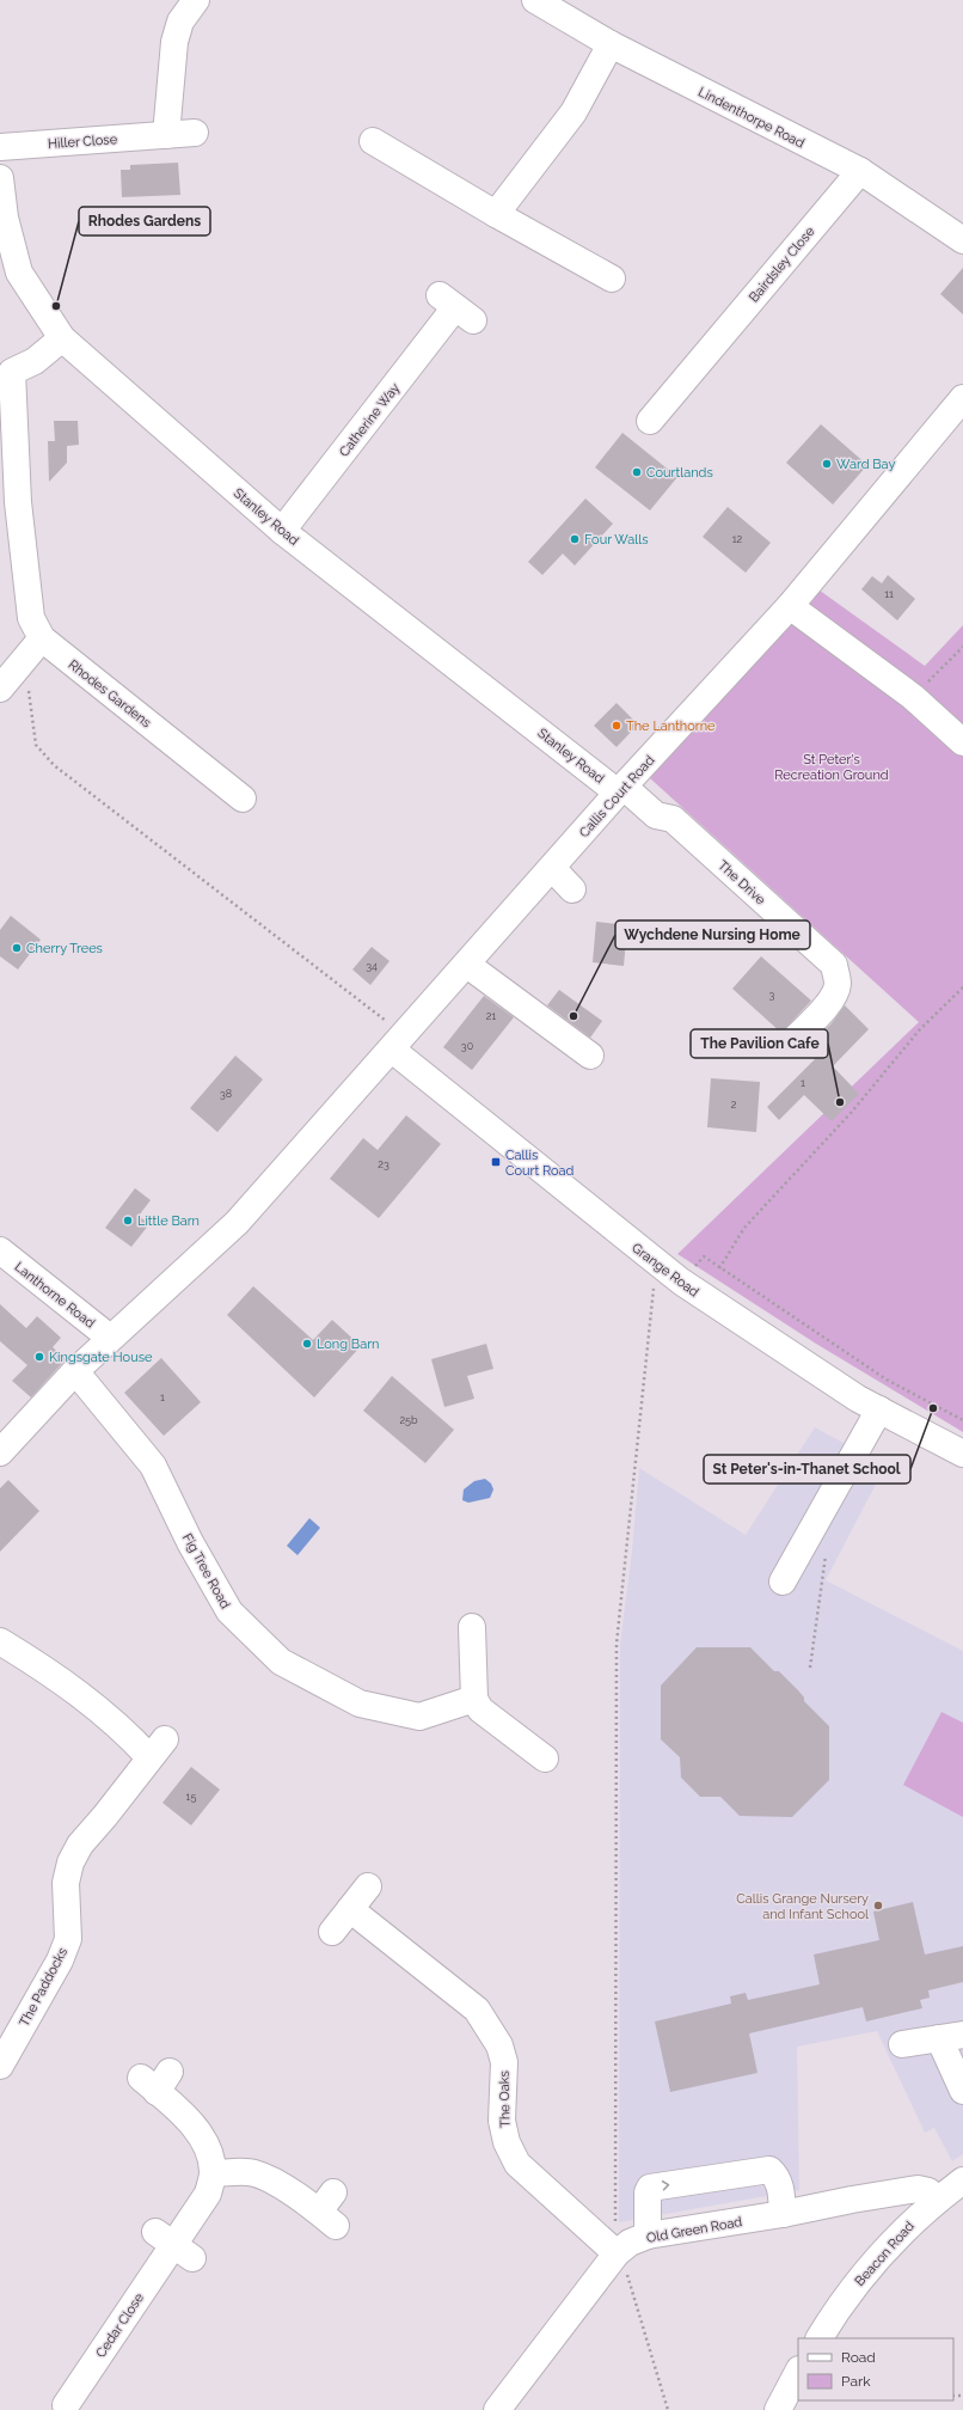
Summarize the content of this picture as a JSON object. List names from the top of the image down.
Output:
{
  "streets": {
    "street": [
      "Lindenthorpe Road",
      "Hiller Close",
      "Bairdsley Close",
      "Catherine Way",
      "Stanley Road",
      "Rhodes Gardens",
      "Callis Court Road",
      "The Drive",
      "Grange Road",
      "Lanthorne Road",
      "Fig Tree Road",
      "The Paddocks",
      "The Oaks",
      "Old Green Road",
      "Beacon Road",
      "Cedar Close"
    ]
  },
  "crossings": [
    ["Lindenthorpe Road", "Bairdsley Close"],
    ["Catherine Way", "Stanley Road"],
    ["Stanley Road", "Rhodes Gardens"],
    ["Stanley Road", "Callis Court Road"],
    ["Stanley Road", "The Drive"],
    ["Callis Court Road", "The Drive"],
    ["Callis Court Road", "Grange Road"],
    ["Callis Court Road", "Lanthorne Road"],
    ["Callis Court Road", "Fig Tree Road"],
    ["The Oaks", "Old Green Road"],
    ["Old Green Road", "Beacon Road"]
  ],
  "parks": ["St Peter's Recreation Ground"],
  "places": {
    "other": [
      "Rhodes Gardens",
      "Ward Bay",
      "Courtlands",
      "Four Walls",
      "The Lanthorne",
      "Cherry Trees",
      "Wychdene Nursing Home",
      "The Pavilion Cafe",
      "Little Barn",
      "Long Barn",
      "Kingsgate House",
      "St Peter's-in-Thanet School",
      "Callis Grange Nursery and Infant School"
    ],
    "transit": ["Callis Court Road"]
  },
  "house_numbers": [
    "12",
    "11",
    "34",
    "3",
    "21",
    "30",
    "1",
    "38",
    "2",
    "23",
    "1",
    "25b",
    "15"
  ],
  "legend": ["Road", "Park"]
}
